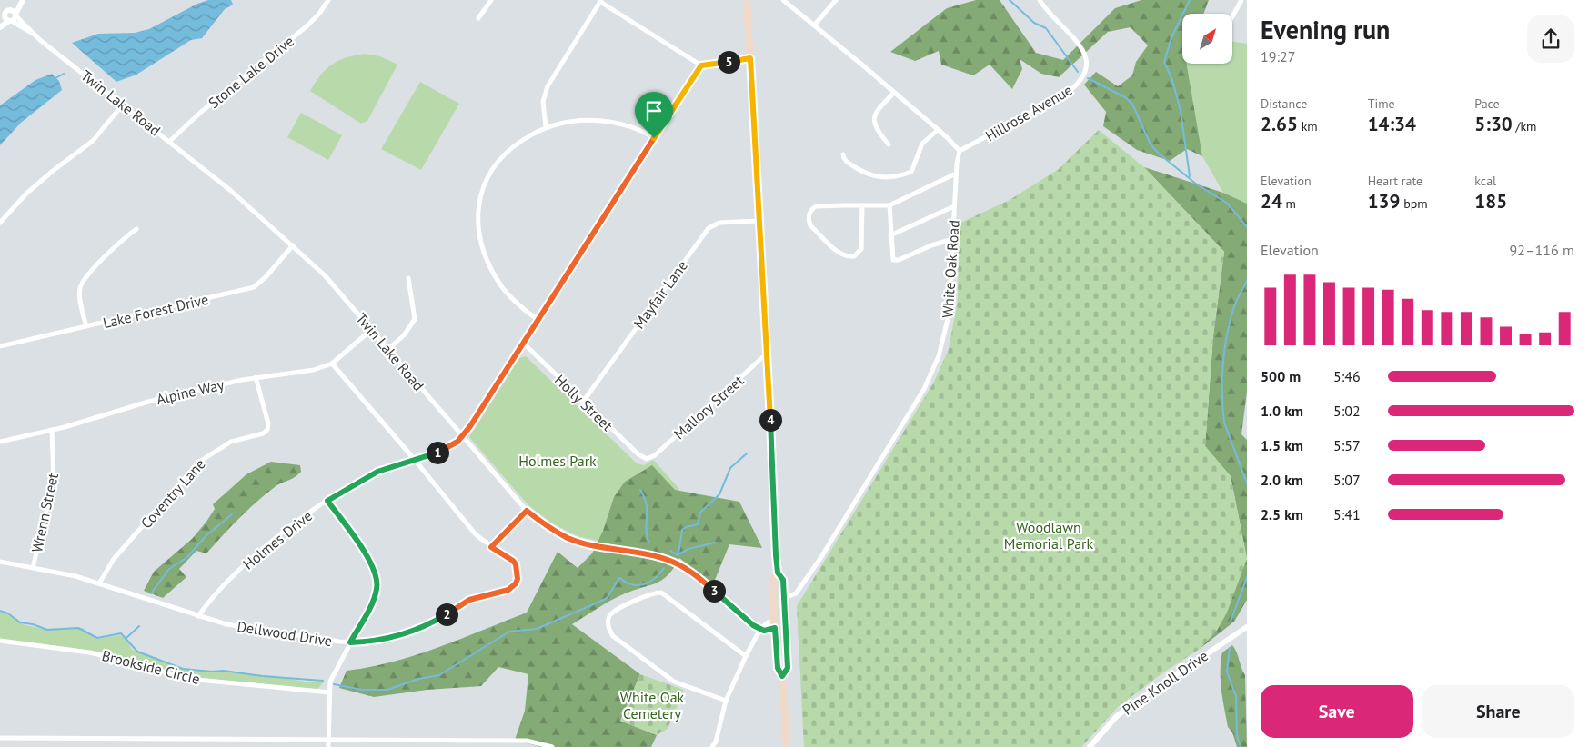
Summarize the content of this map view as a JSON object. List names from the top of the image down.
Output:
{
  "streets": {
    "street": [
      "Stone Lake Drive",
      "Twin Lake Road",
      "Hillrose Avenue",
      "White Oak Road",
      "Mayfair Lane",
      "Lake Forest Drive",
      "Alpine Way",
      "Holly Street",
      "Mallory Street",
      "Coventry Lane",
      "Wrenn Street",
      "Holmes Drive",
      "Dellwood Drive",
      "Brookside Circle",
      "Pine Knoll Drive"
    ]
  },
  "crossings": [
    ["Stone Lake Drive", "Twin Lake Road"],
    ["Twin Lake Road", "Lake Forest Drive"],
    ["Twin Lake Road", "Alpine Way"],
    ["Twin Lake Road", "Holmes Drive"],
    ["Hillrose Avenue", "White Oak Road"],
    ["Mayfair Lane", "Holly Street"],
    ["Alpine Way", "Coventry Lane"],
    ["Alpine Way", "Wrenn Street"],
    ["Alpine Way", "Dellwood Drive"],
    ["Holly Street", "Mallory Street"],
    ["Holly Street", "Holmes Drive"],
    ["Coventry Lane", "Dellwood Drive"],
    ["Wrenn Street", "Dellwood Drive"],
    ["Holmes Drive", "Dellwood Drive"]
  ],
  "parks": ["Holmes Park", "Woodlawn Memorial Park", "White Oak Cemetery"],
  "north": "top right",
  "page": {
    "heading": ["Evening run", "19:27"],
    "pins": [
      "5",
      "4",
      "1",
      "3",
      "2"
    ],
    "stats": [
      ["Distance", "2.65 km"],
      ["Time", "14:34"],
      ["Pace", "5:30 /km"],
      ["Elevation", "24 m"],
      ["Heart rate", "139 bpm"],
      ["kcal", "185"]
    ],
    "chart": ["Elevation", "92–116 m"],
    "list": [
      {
        "name": "500 m",
        "note": "5:46"
      },
      {
        "name": "1.0 km",
        "note": "5:02"
      },
      {
        "name": "1.5 km",
        "note": "5:57"
      },
      {
        "name": "2.0 km",
        "note": "5:07"
      },
      {
        "name": "2.5 km",
        "note": "5:41"
      }
    ],
    "buttons": ["Save", "Share"]
  }
}
